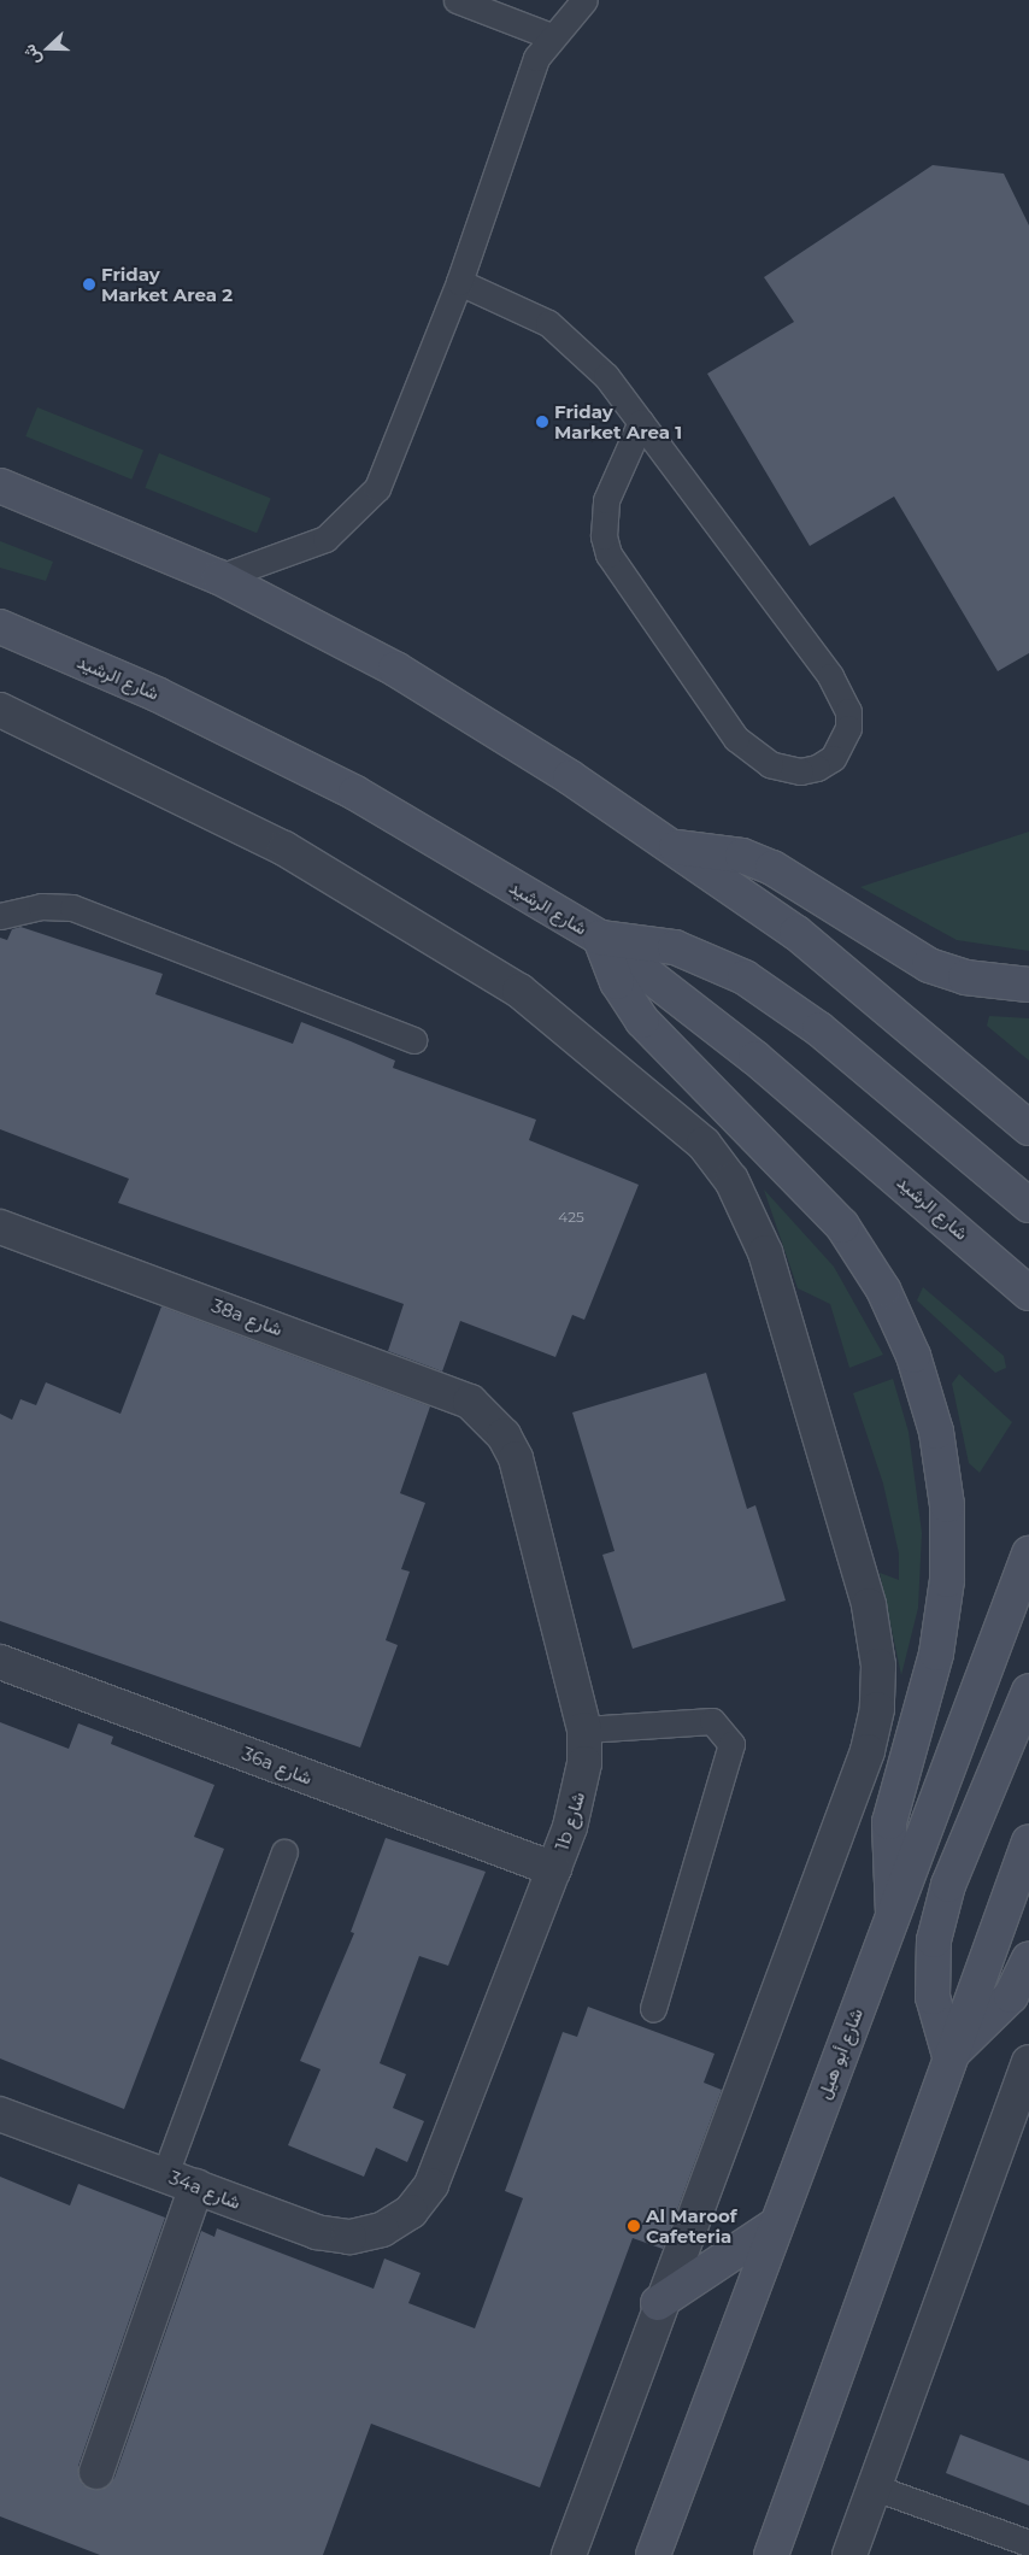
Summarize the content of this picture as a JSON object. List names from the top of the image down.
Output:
{
  "streets": {
    "main road": ["شارع الرشيد", "شارع أبو هيل"],
    "street": [
      "38a شارع",
      "36a شارع",
      "1b شارع",
      "34a شارع"
    ]
  },
  "crossings": [
    ["38a شارع", "1b شارع"],
    ["36a شارع", "1b شارع"],
    ["1b شارع", "34a شارع"]
  ],
  "places": ["Friday Market Area 2", "Friday Market Area 1", "Al Maroof Cafeteria"],
  "house_numbers": ["425"],
  "north": "left"
}
